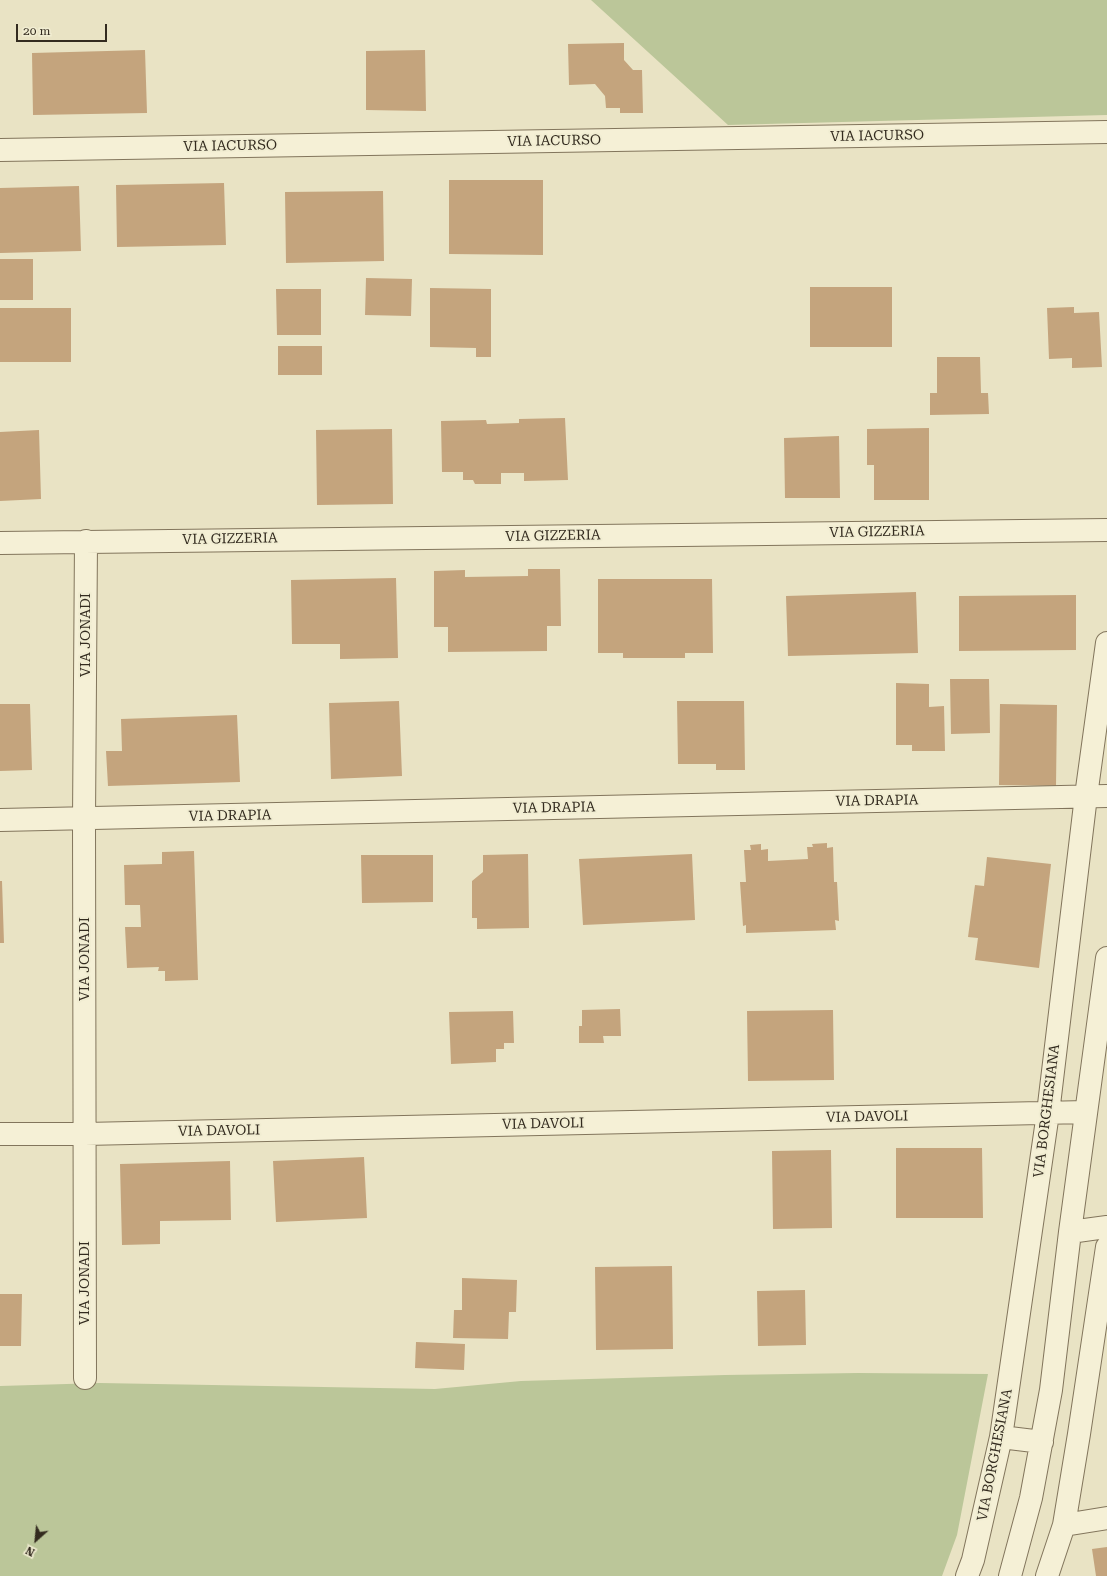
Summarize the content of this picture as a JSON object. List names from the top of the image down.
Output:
{
  "streets": {
    "street": [
      "VIA IACURSO",
      "VIA GIZZERIA",
      "VIA JONADI",
      "VIA DRAPIA",
      "VIA BORGHESIANA",
      "VIA DAVOLI"
    ]
  },
  "crossings": [
    ["VIA GIZZERIA", "VIA JONADI"],
    ["VIA JONADI", "VIA DRAPIA"],
    ["VIA JONADI", "VIA DAVOLI"],
    ["VIA DRAPIA", "VIA BORGHESIANA"],
    ["VIA BORGHESIANA", "VIA DAVOLI"]
  ],
  "scale_bar": "20 m",
  "north": "bottom left"
}
